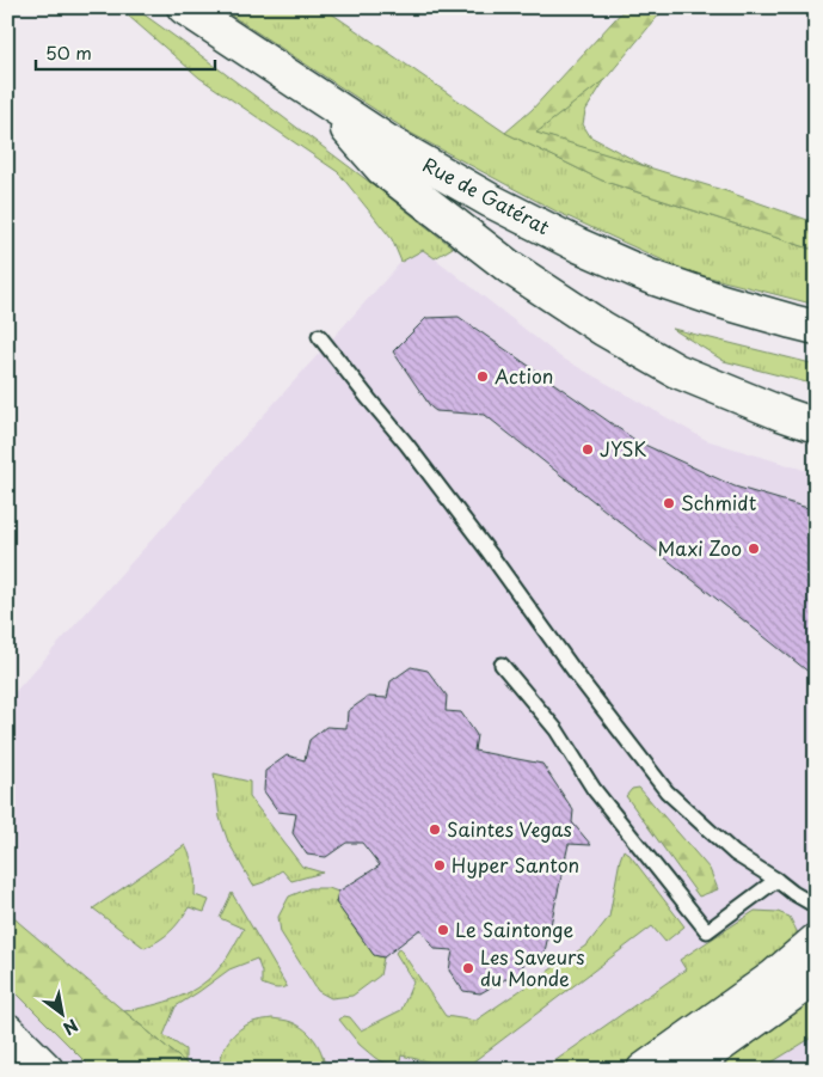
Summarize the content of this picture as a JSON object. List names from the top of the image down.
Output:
{
  "streets": {
    "main road": ["Rue de Gatérat"]
  },
  "places": [
    "Action",
    "JYSK",
    "Schmidt",
    "Maxi Zoo",
    "Saintes Vegas",
    "Hyper Santon",
    "Le Saintonge",
    "Les Saveurs du Monde"
  ],
  "scale_bar": "50 m",
  "north": "bottom right"
}
